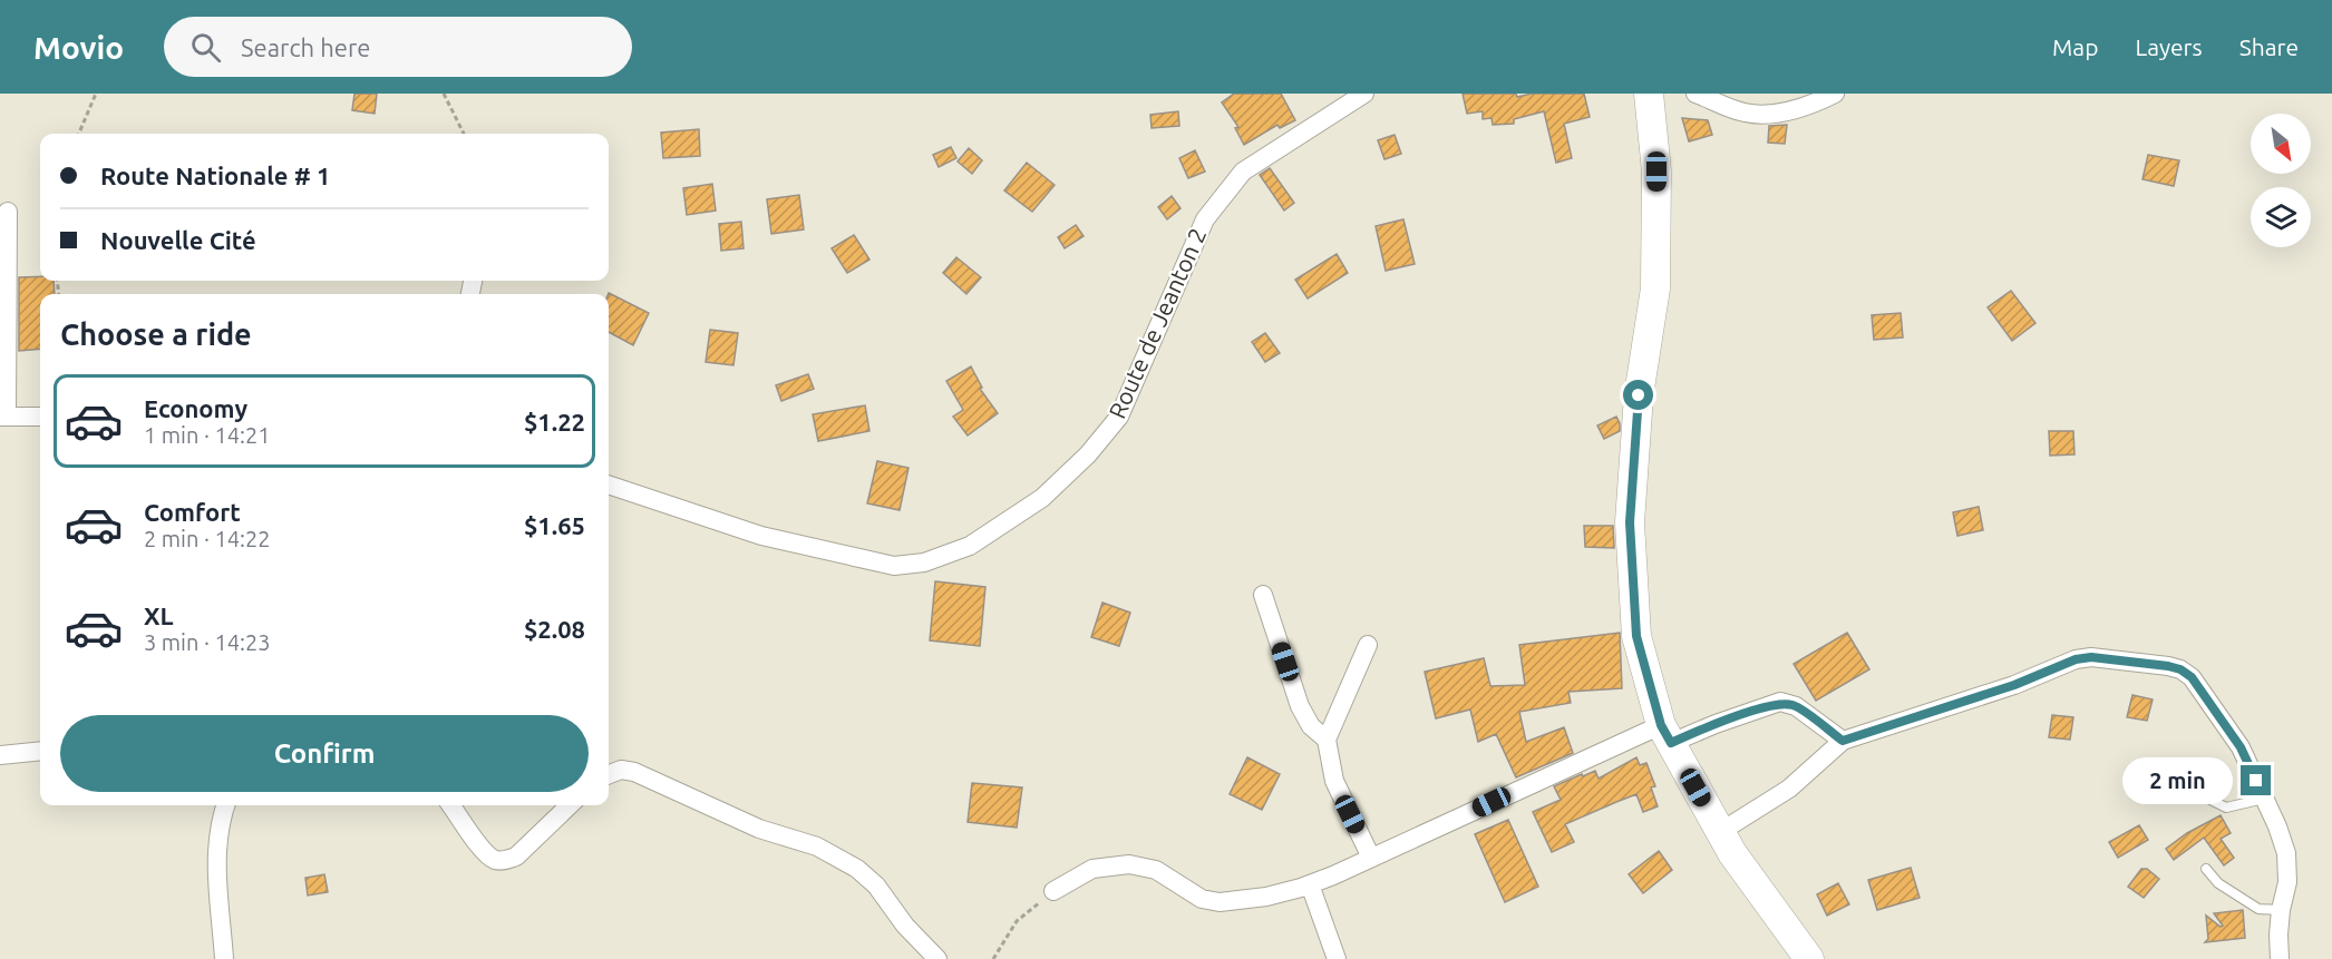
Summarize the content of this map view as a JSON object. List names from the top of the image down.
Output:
{
  "streets": {
    "street": ["Route de Jeanton 2"]
  },
  "north": "bottom right",
  "page": {
    "header": "Movio",
    "search": "Search here",
    "nav": ["Map", "Layers", "Share"],
    "banner": ["Route Nationale # 1", "Nouvelle Cité"],
    "heading": "Choose a ride",
    "list": [
      {
        "name": "Economy",
        "note": "1 min · 14:21",
        "value": "$1.22"
      },
      {
        "name": "Comfort",
        "note": "2 min · 14:22",
        "value": "$1.65"
      },
      {
        "name": "XL",
        "note": "3 min · 14:23",
        "value": "$2.08"
      }
    ],
    "buttons": "Confirm",
    "bubble": "2 min"
  }
}
